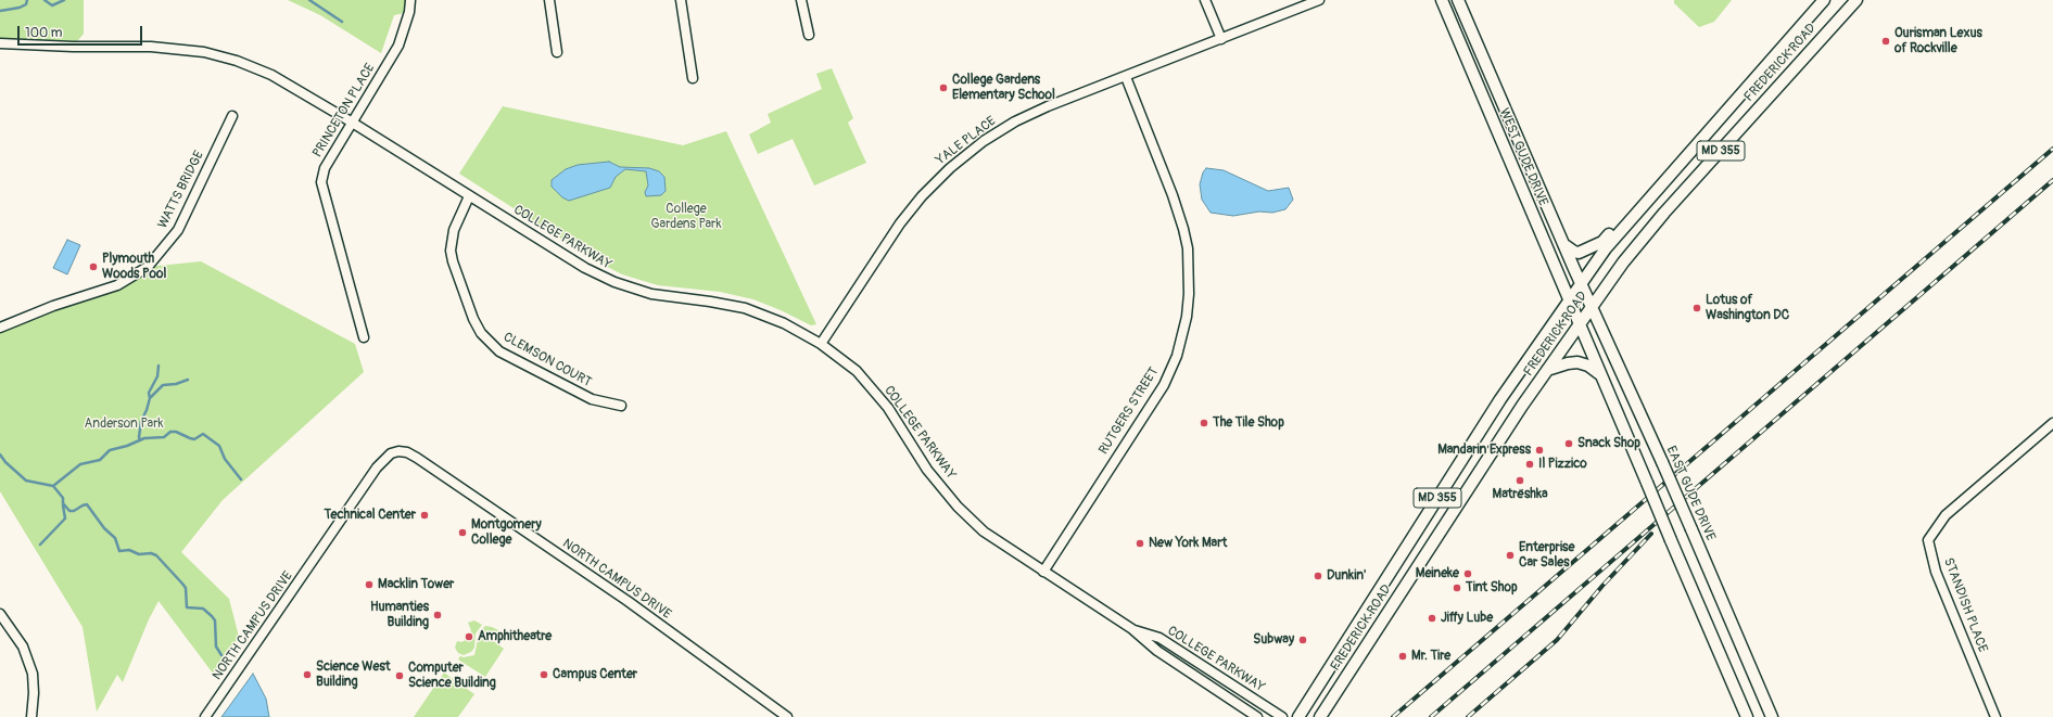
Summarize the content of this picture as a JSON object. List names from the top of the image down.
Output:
{
  "streets": {
    "main road": [
      "FREDERICK ROAD",
      "MD 355",
      "WEST GUDE DRIVE",
      "EAST GUDE DRIVE"
    ],
    "street": [
      "PRINCETON PLACE",
      "YALE PLACE",
      "WATTS BRIDGE",
      "COLLEGE PARKWAY",
      "CLEMSON COURT",
      "RUTGERS STREET",
      "NORTH CAMPUS DRIVE",
      "STANDISH PLACE"
    ]
  },
  "crossings": [
    ["FREDERICK ROAD", "WEST GUDE DRIVE"],
    ["FREDERICK ROAD", "EAST GUDE DRIVE"],
    ["PRINCETON PLACE", "COLLEGE PARKWAY"],
    ["YALE PLACE", "COLLEGE PARKWAY"],
    ["YALE PLACE", "RUTGERS STREET"],
    ["WEST GUDE DRIVE", "EAST GUDE DRIVE"],
    ["COLLEGE PARKWAY", "CLEMSON COURT"],
    ["COLLEGE PARKWAY", "RUTGERS STREET"]
  ],
  "parks": ["College Gardens Park", "Anderson Park"],
  "places": [
    "Ourisman Lexus of Rockville",
    "College Gardens Elementary School",
    "Plymouth Woods Pool",
    "Lotus of Washington DC",
    "The Tile Shop",
    "Snack Shop",
    "Mandarin Express",
    "Il Pizzico",
    "Matrëshka",
    "Technical Center",
    "Montgomery College",
    "New York Mart",
    "Enterprise Car Sales",
    "Meineke",
    "Dunkin'",
    "Macklin Tower",
    "Tint Shop",
    "Humanties Building",
    "Jiffy Lube",
    "Amphitheatre",
    "Subway",
    "Mr. Tire",
    "Science West Building",
    "Campus Center",
    "Computer Science Building"
  ],
  "scale_bar": "100 m"
}
